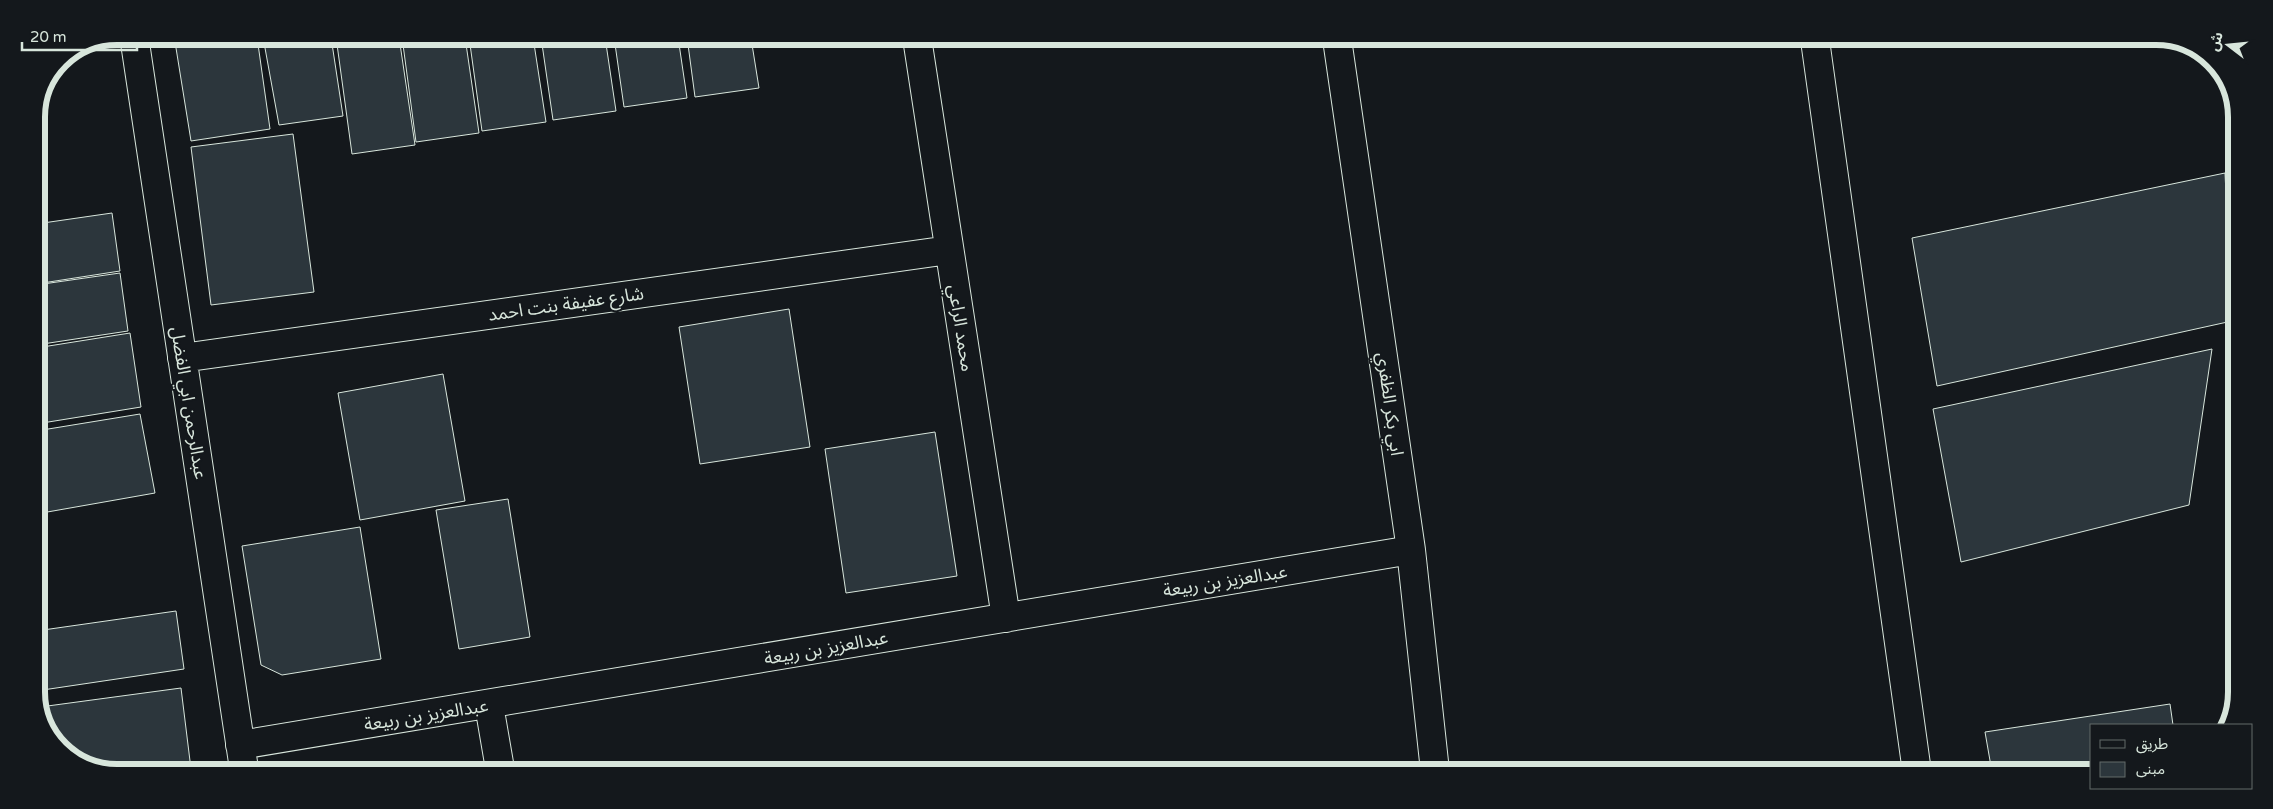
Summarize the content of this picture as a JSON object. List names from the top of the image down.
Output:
{
  "streets": {
    "street": [
      "شارع عفيفة بنت احمد",
      "محمد الراعي",
      "عبدالرحمن ابي الفضل",
      "ابي بكر الظفري",
      "عبدالعزيز بن ربيعة"
    ]
  },
  "crossings": [
    ["شارع عفيفة بنت احمد", "محمد الراعي"],
    ["شارع عفيفة بنت احمد", "عبدالرحمن ابي الفضل"],
    ["محمد الراعي", "عبدالعزيز بن ربيعة"],
    ["عبدالرحمن ابي الفضل", "عبدالعزيز بن ربيعة"],
    ["ابي بكر الظفري", "عبدالعزيز بن ربيعة"]
  ],
  "legend": ["طريق", "مبنى"],
  "scale_bar": "20 m",
  "north": "left"
}
